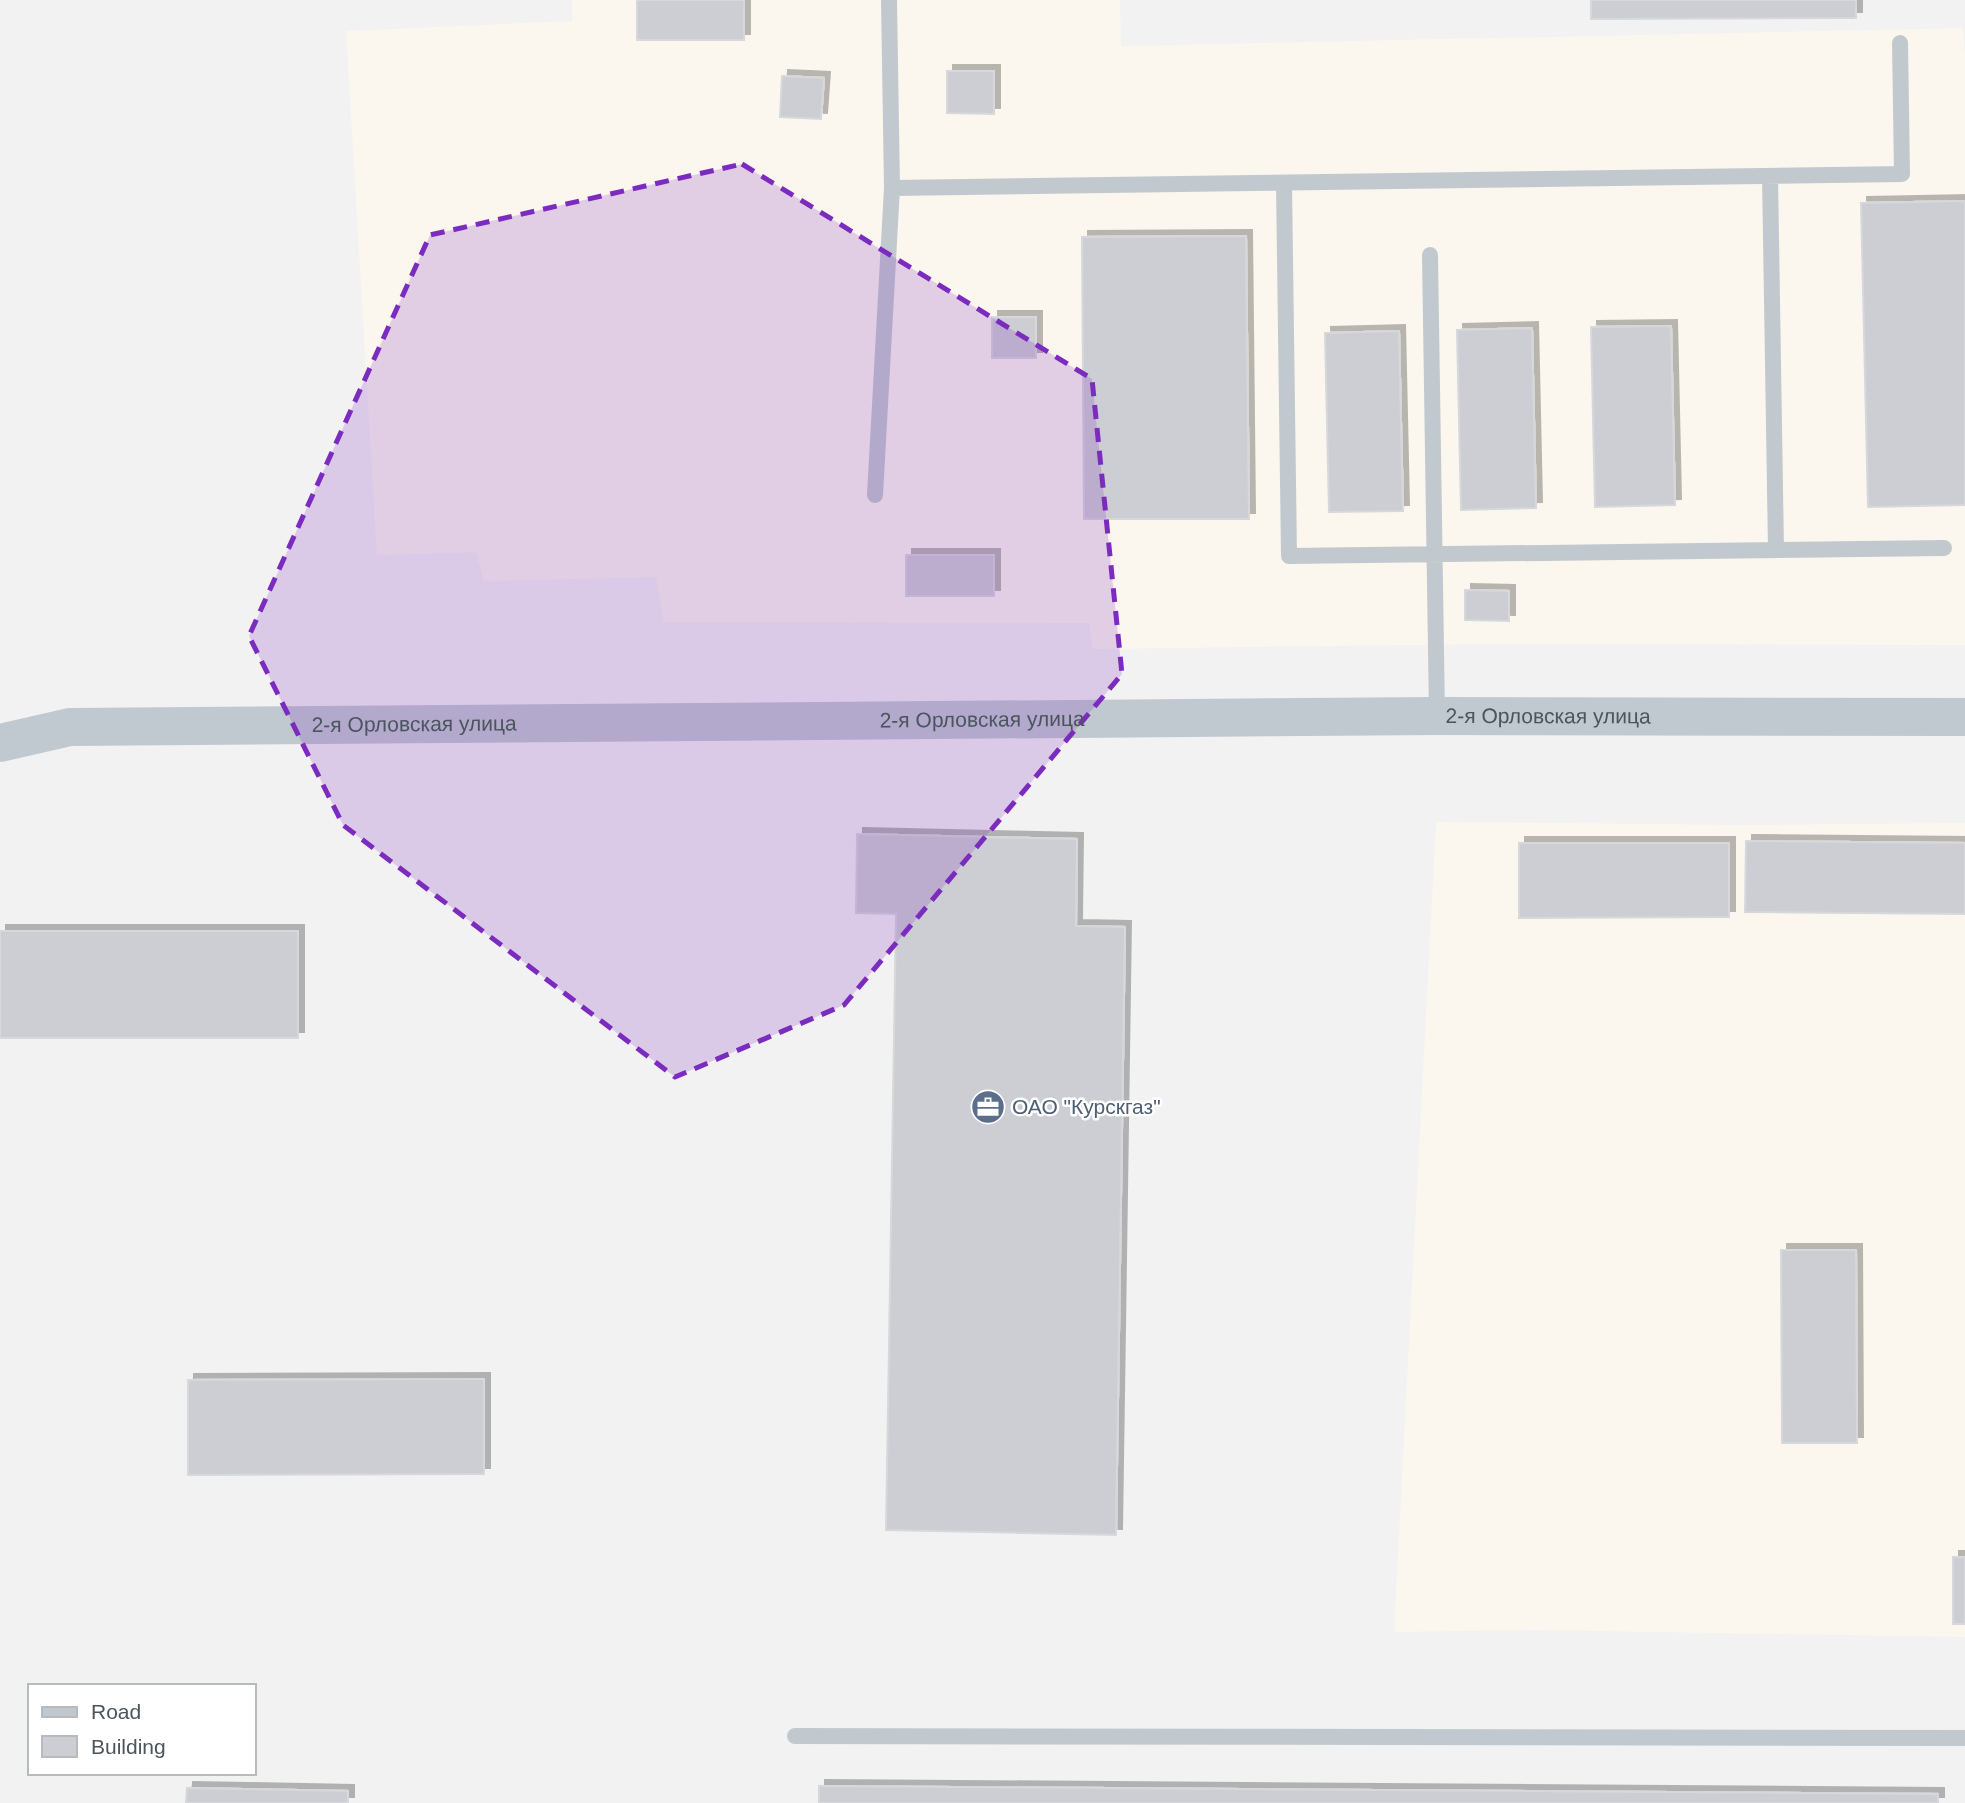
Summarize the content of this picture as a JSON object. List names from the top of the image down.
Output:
{
  "streets": {
    "street": ["2-я Орловская улица"]
  },
  "places": {
    "office": ["ОАО \"Курскгаз\""]
  },
  "legend": ["Road", "Building"]
}
